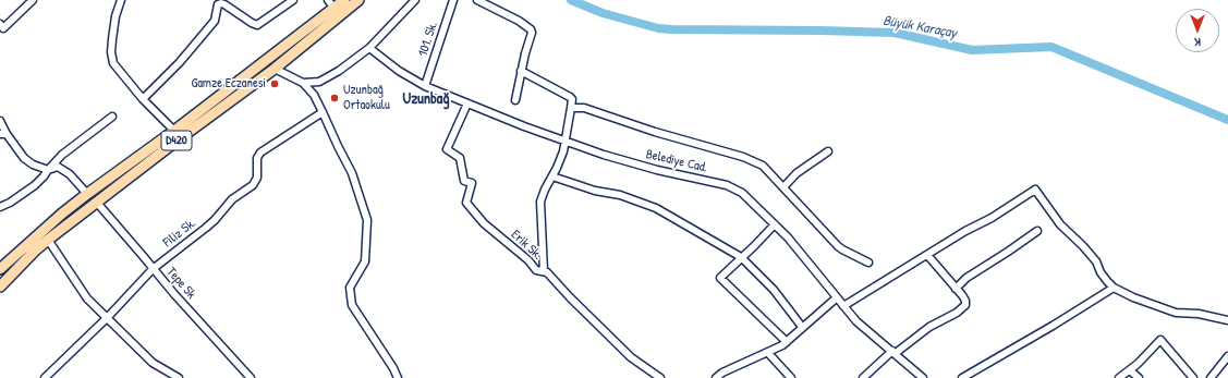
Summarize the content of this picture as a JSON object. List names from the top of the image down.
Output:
{
  "streets": {
    "highway": ["D420"],
    "street": [
      "101. Sk.",
      "Belediye Cad.",
      "Filiz Sk.",
      "Erik Sk.",
      "Tepe Sk"
    ]
  },
  "crossings": [
    ["101. Sk.", "Belediye Cad."],
    ["D420", "Tepe Sk"],
    ["Belediye Cad.", "Erik Sk."],
    ["Filiz Sk.", "Tepe Sk"]
  ],
  "districts": ["Uzunbağ"],
  "water": ["Büyük Karaçay"],
  "places": ["Gamze Eczanesi", "Uzunbağ Ortaokulu"],
  "north": "bottom"
}
